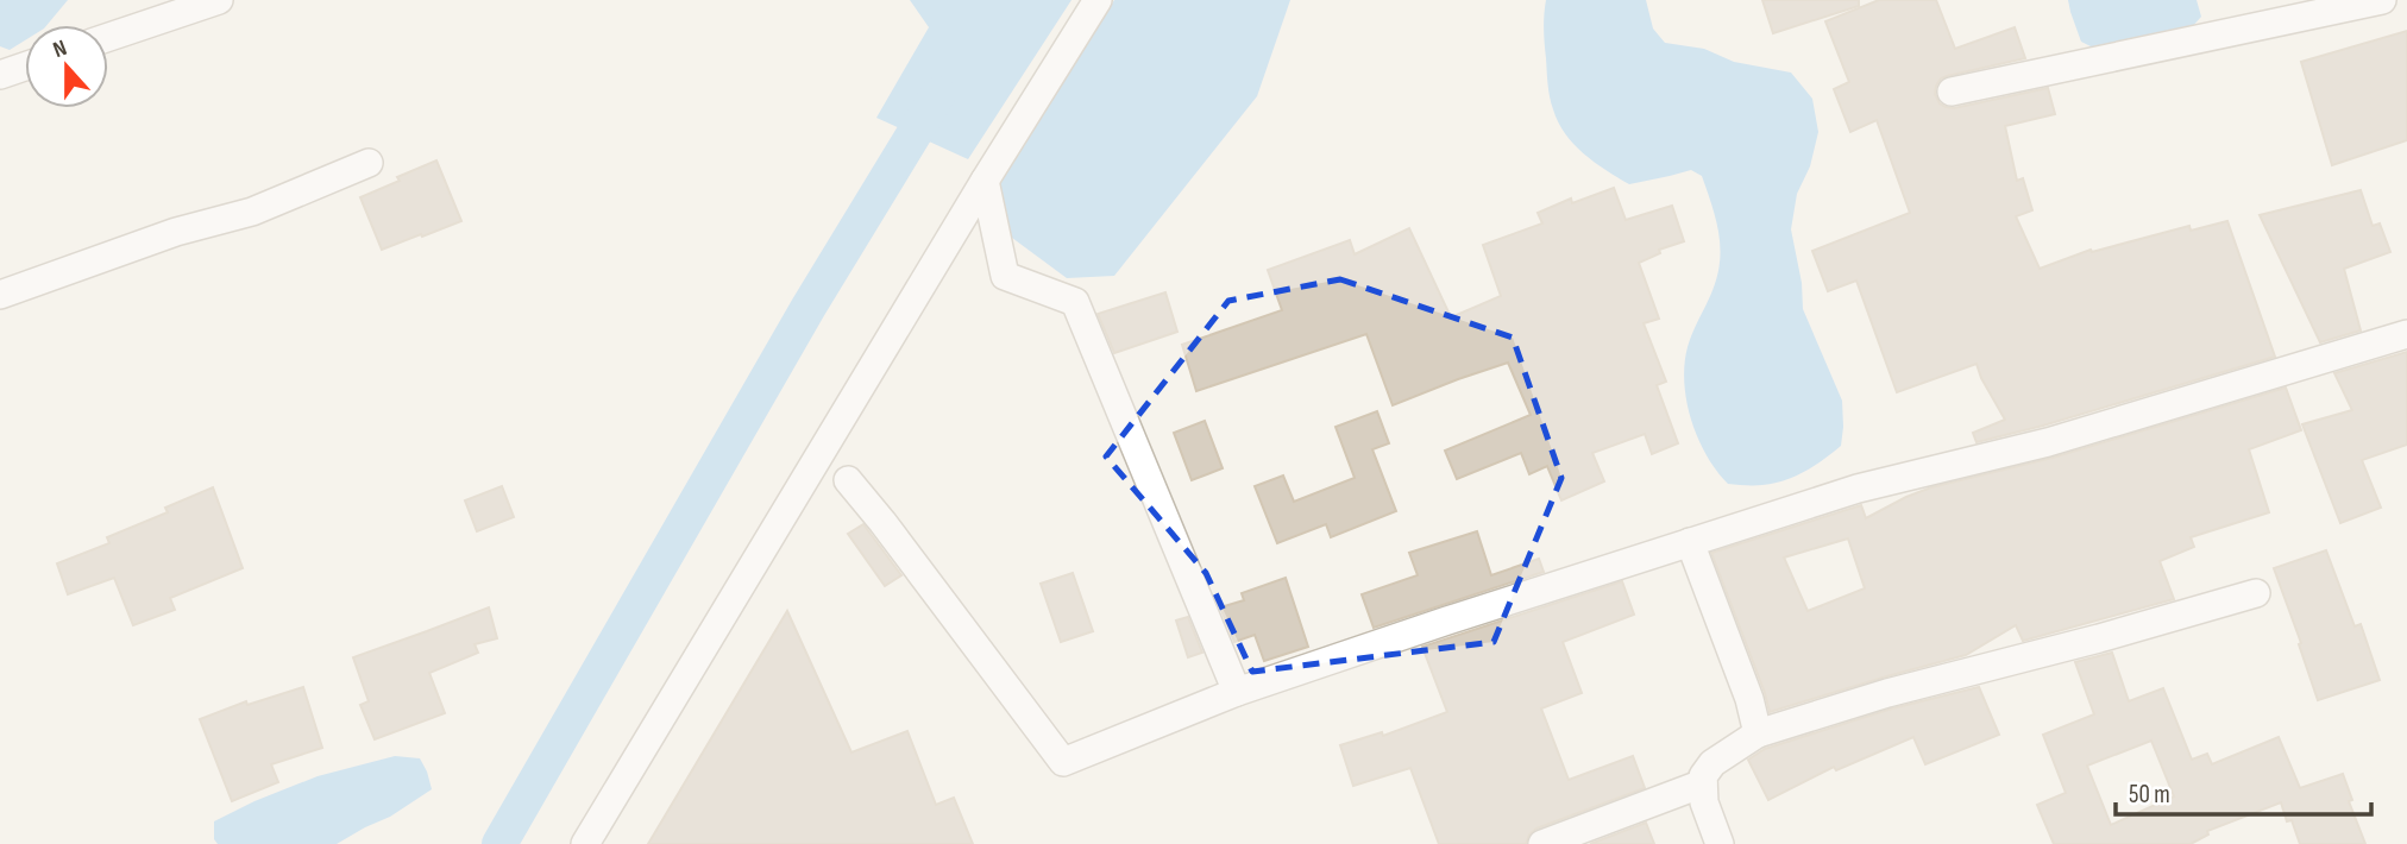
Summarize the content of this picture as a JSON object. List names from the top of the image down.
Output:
{
  "scale_bar": "50 m",
  "north": "top"
}
